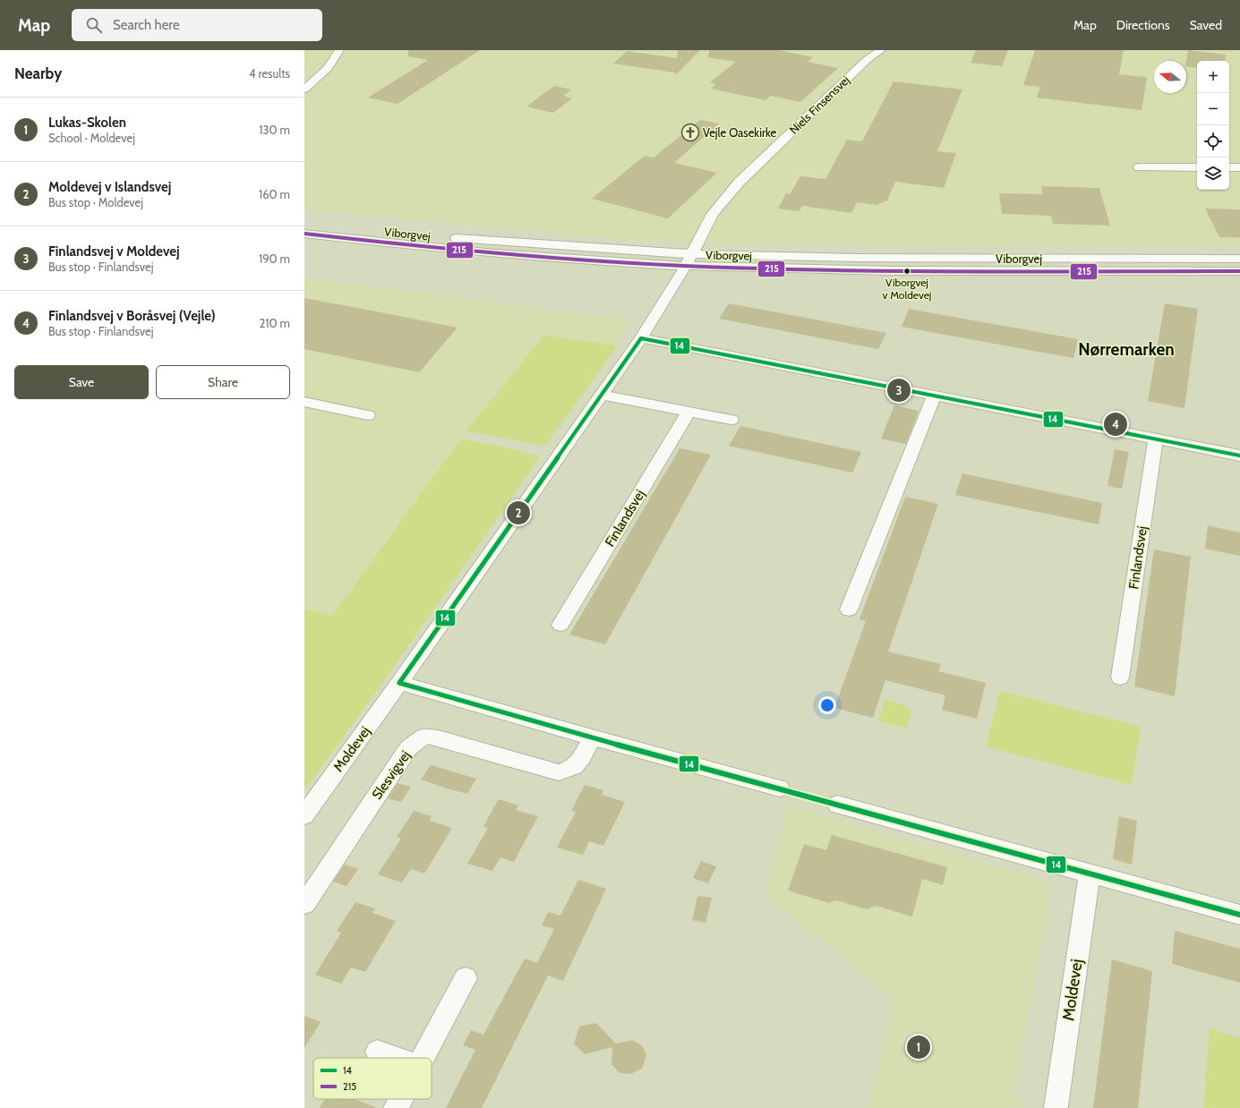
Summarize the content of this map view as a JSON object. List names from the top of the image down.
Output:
{
  "streets": {
    "street": [
      "Niels Finsensvej",
      "Viborgvej",
      "Finlandsvej",
      "Moldevej",
      "Slesvigvej"
    ]
  },
  "crossings": [
    ["Niels Finsensvej", "Viborgvej"],
    ["Niels Finsensvej", "Moldevej"],
    ["Viborgvej", "Moldevej"]
  ],
  "districts": ["Nørremarken"],
  "places": {
    "church": ["Vejle Oasekirke"],
    "other": ["Viborgvej v Moldevej"]
  },
  "lines": ["transit line 215", "transit line 14"],
  "legend": ["14", "215"],
  "north": "left",
  "page": {
    "header": "Map",
    "search": "Search here",
    "nav": ["Map", "Directions", "Saved"],
    "heading": ["Nearby", "4 results"],
    "map_buttons": ["+", "−"],
    "list": [
      {
        "mark": "1",
        "name": "Lukas-Skolen",
        "note": "School · Moldevej",
        "value": "130 m"
      },
      {
        "mark": "2",
        "name": "Moldevej v Islandsvej",
        "note": "Bus stop · Moldevej",
        "value": "160 m"
      },
      {
        "mark": "3",
        "name": "Finlandsvej v Moldevej",
        "note": "Bus stop · Finlandsvej",
        "value": "190 m"
      },
      {
        "mark": "4",
        "name": "Finlandsvej v Boråsvej (Vejle)",
        "note": "Bus stop · Finlandsvej",
        "value": "210 m"
      }
    ],
    "buttons": ["Save", "Share"],
    "pins": [
      "3",
      "4",
      "2",
      "1"
    ]
  }
}
